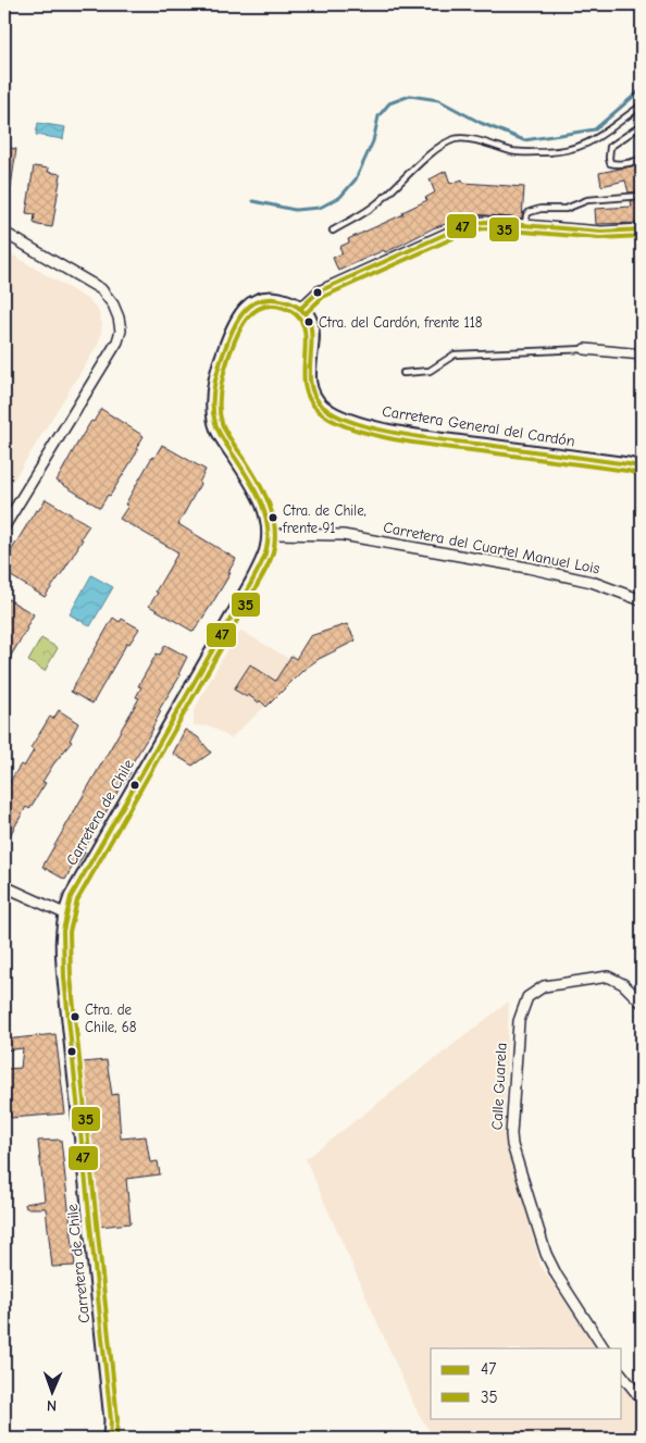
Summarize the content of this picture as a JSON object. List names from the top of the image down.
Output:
{
  "streets": {
    "street": [
      "Carretera General del Cardón",
      "Carretera del Cuartel Manuel Lois",
      "Carretera de Chile",
      "Calle Guarela"
    ]
  },
  "crossings": [
    ["Carretera General del Cardón", "Carretera de Chile"],
    ["Carretera del Cuartel Manuel Lois", "Carretera de Chile"]
  ],
  "places": ["Ctra. del Cardón, frente 118", "Ctra. de Chile, frente 91", "Ctra. de Chile, 68"],
  "lines": ["transit line 47", "transit line 35"],
  "legend": ["47", "35"],
  "north": "bottom"
}
